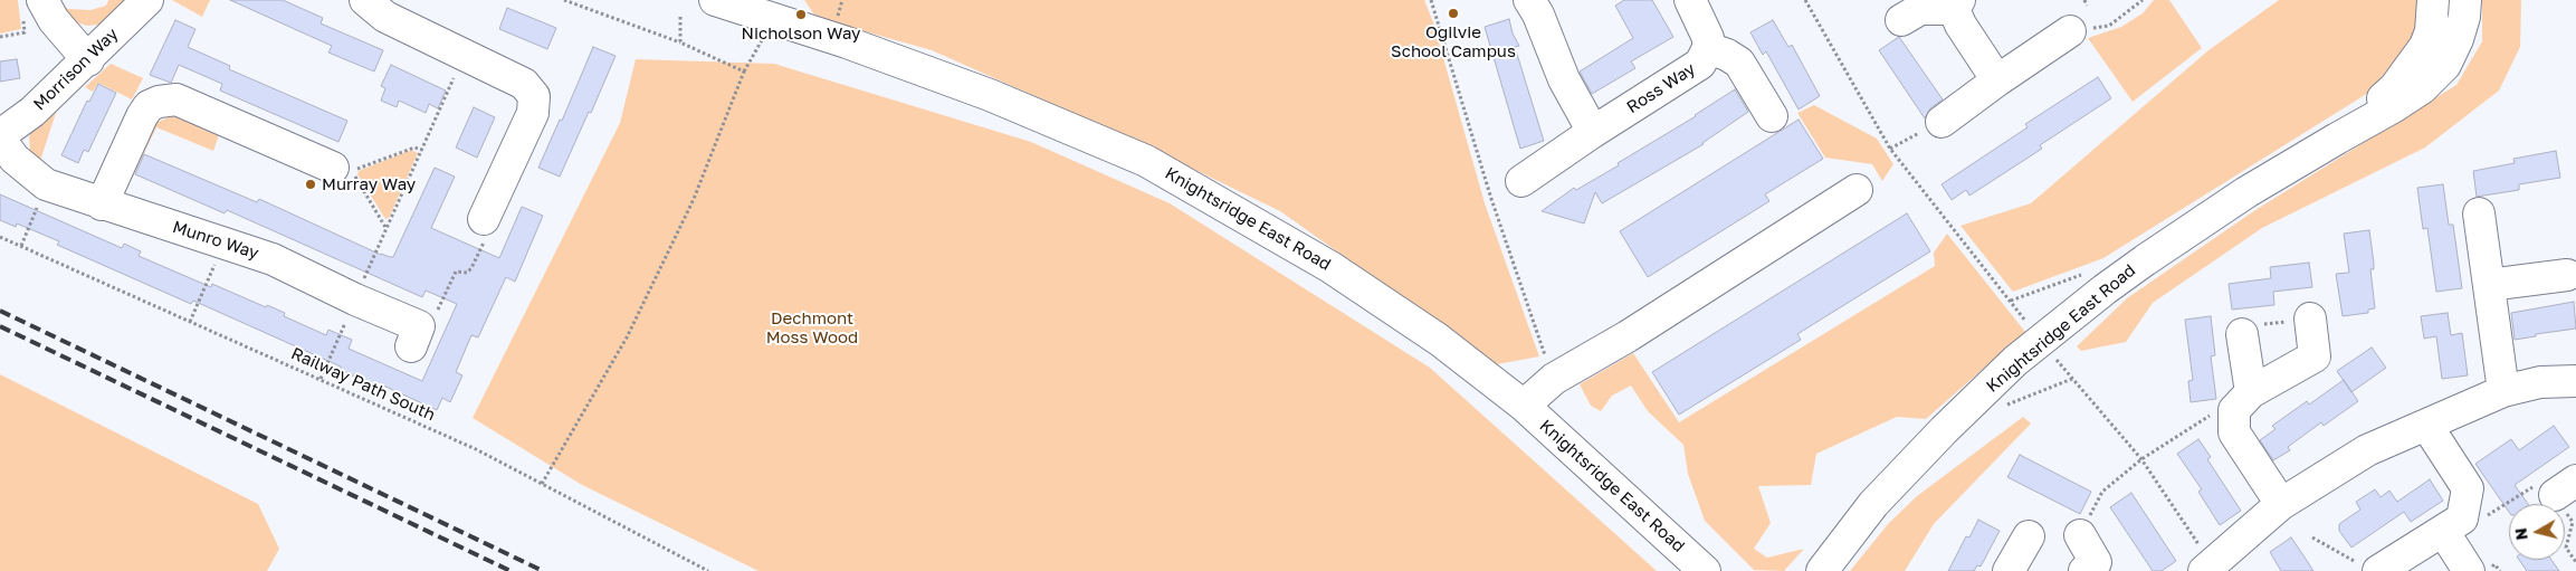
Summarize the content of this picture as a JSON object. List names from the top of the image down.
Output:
{
  "streets": {
    "street": [
      "Morrison Way",
      "Ross Way",
      "Knightsridge East Road",
      "Munro Way"
    ],
    "path": ["Railway Path South"]
  },
  "parks": ["Dechmont Moss Wood"],
  "places": ["Ogilvie School Campus", "Nicholson Way", "Murray Way"],
  "north": "left"
}
